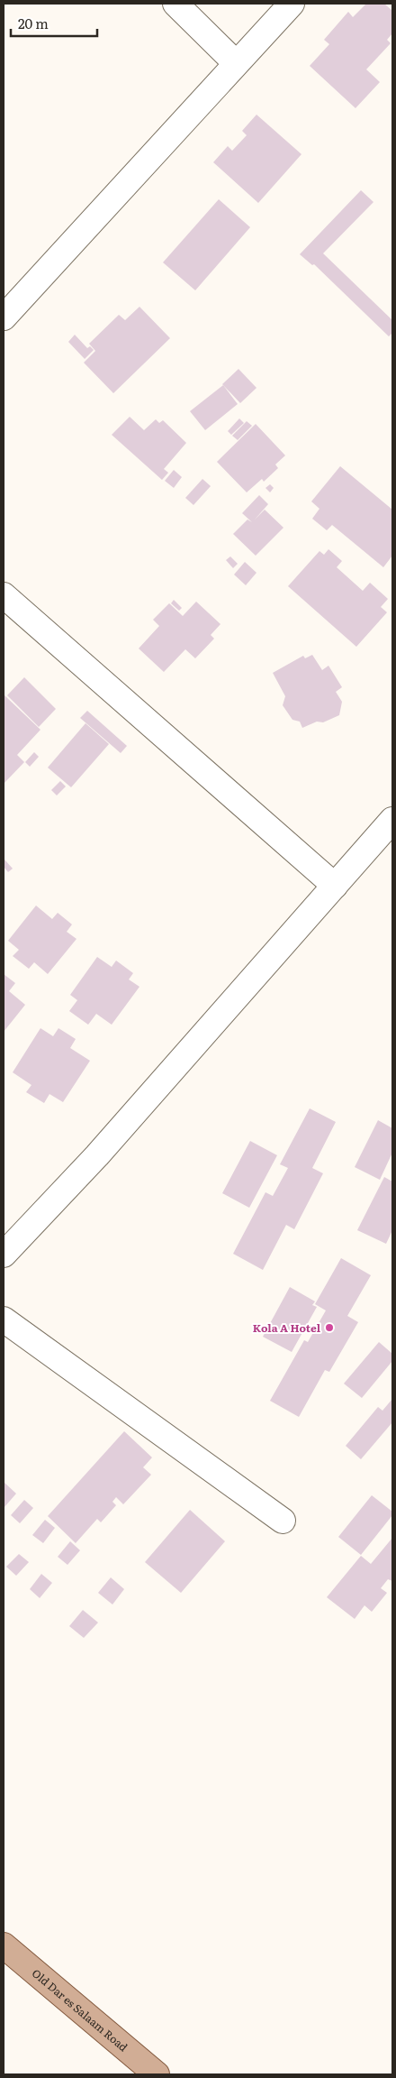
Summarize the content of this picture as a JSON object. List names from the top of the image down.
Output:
{
  "streets": {
    "main road": ["Old Dar es Salaam Road"]
  },
  "places": ["Kola A Hotel"],
  "scale_bar": "20 m"
}
